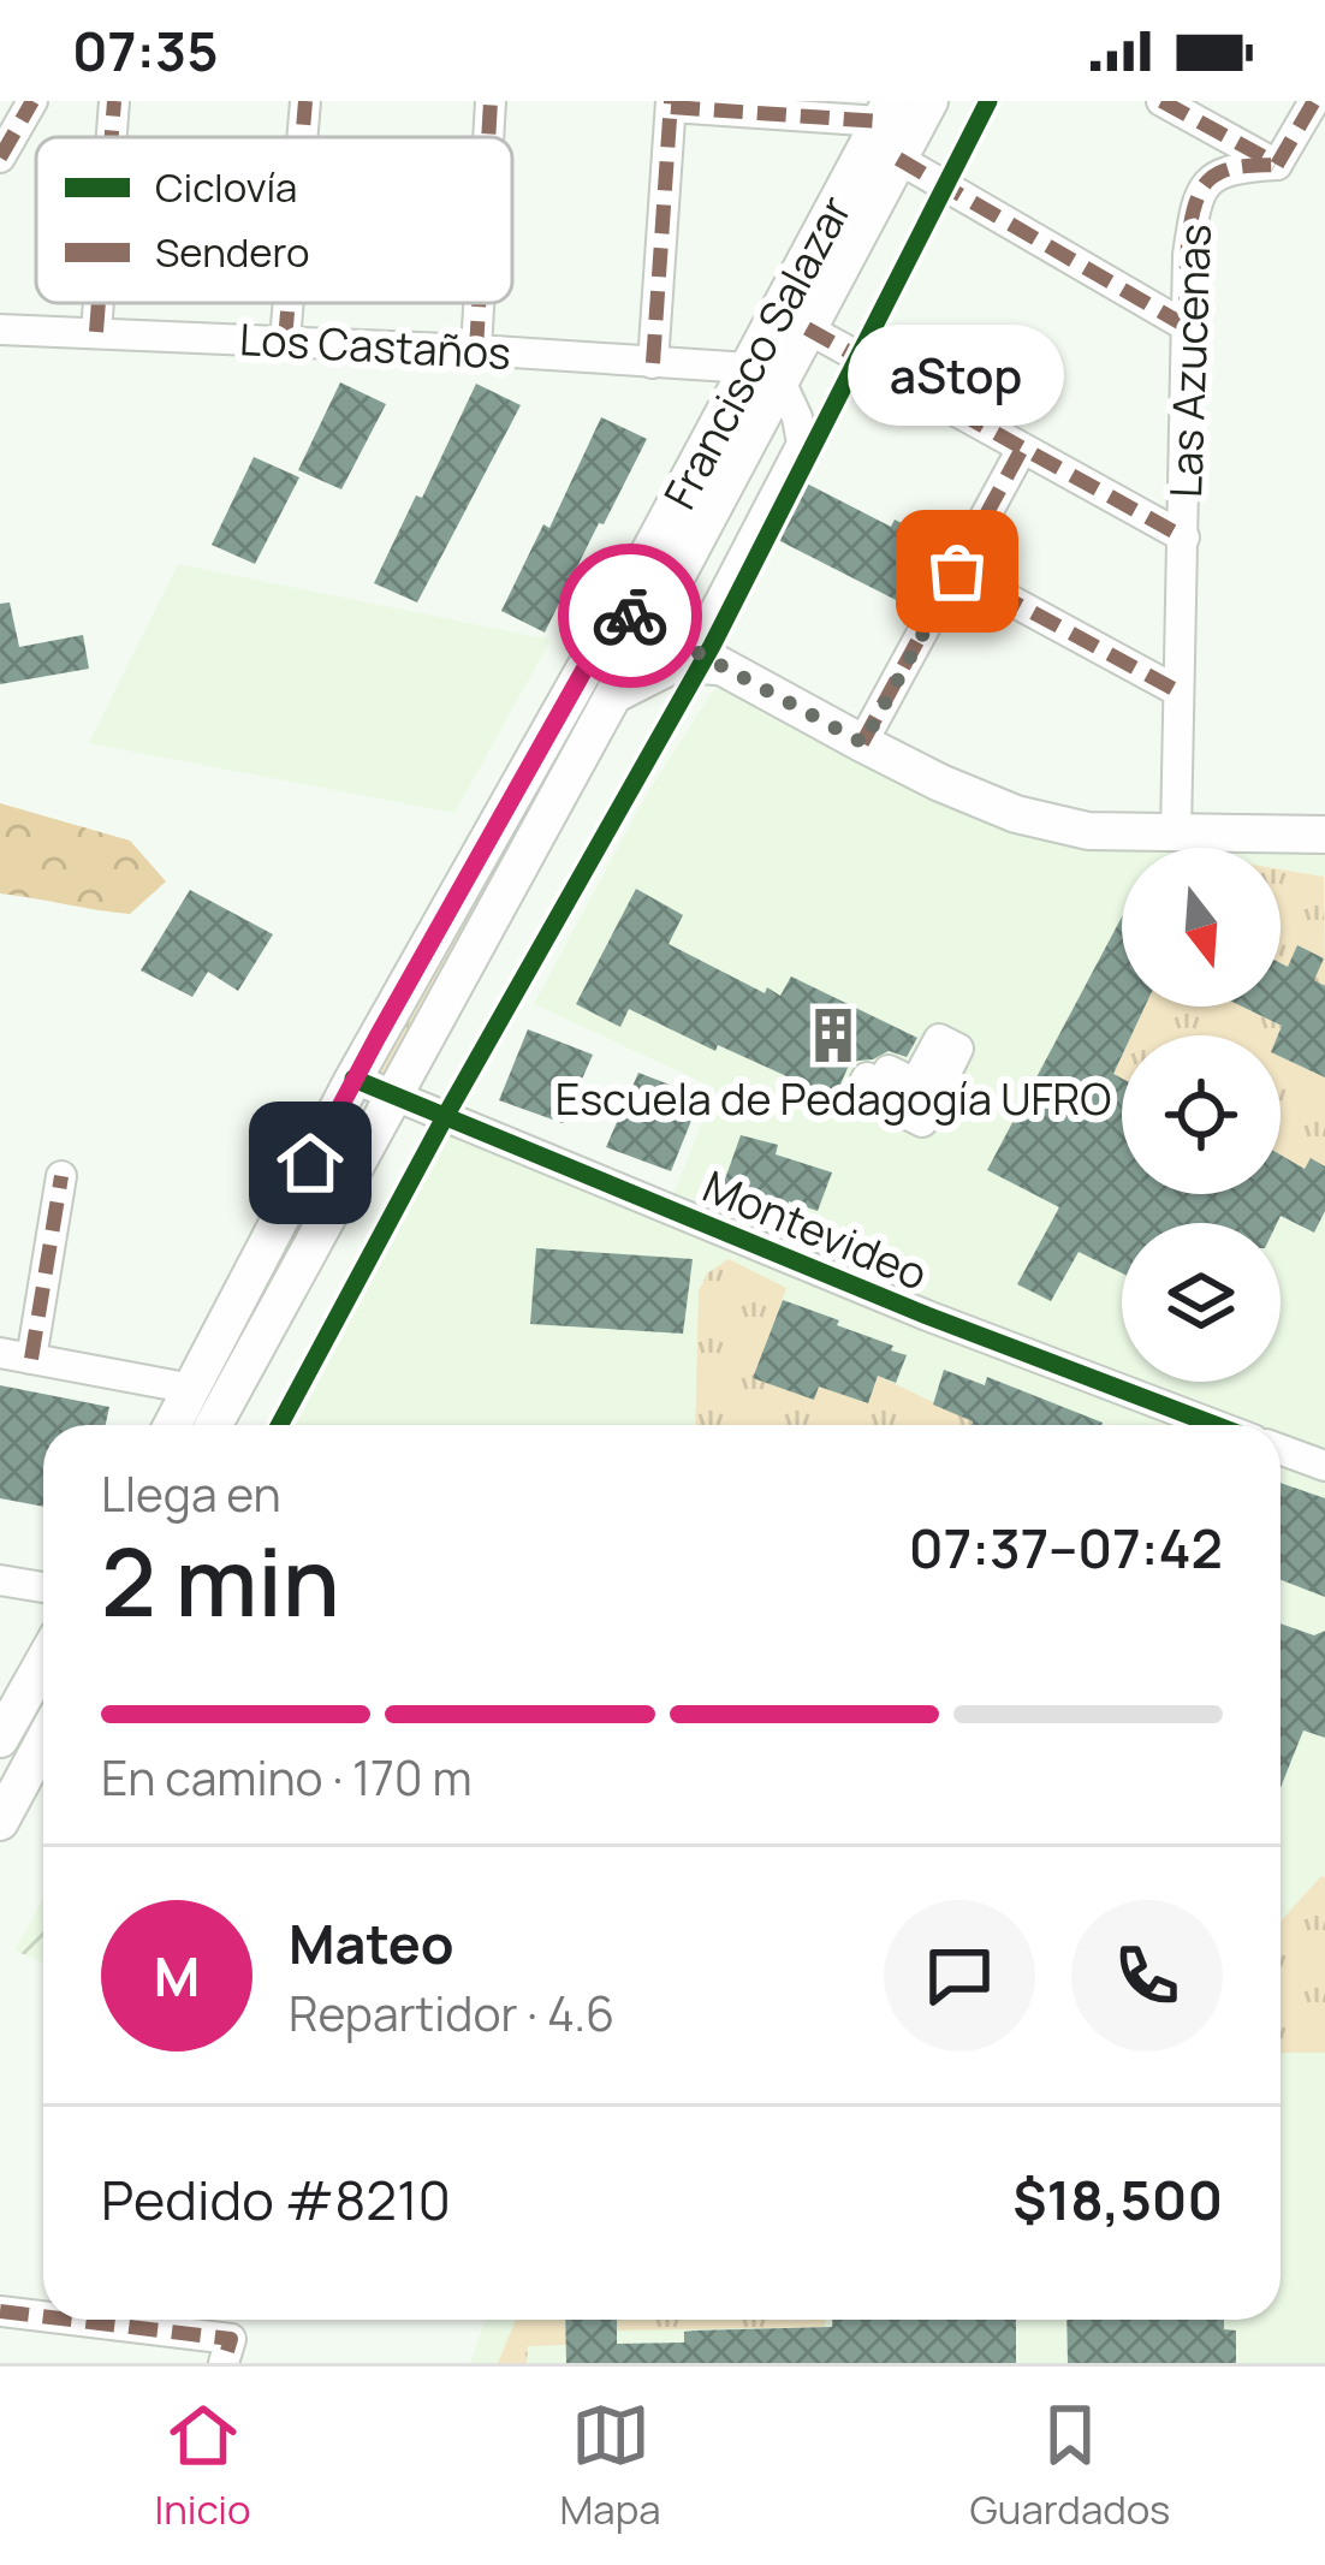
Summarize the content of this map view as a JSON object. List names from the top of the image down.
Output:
{
  "streets": {
    "main road": ["Francisco Salazar"],
    "street": ["Los Castaños", "Las Azucenas", "Montevideo"]
  },
  "crossings": [
    ["Los Castaños", "Francisco Salazar"],
    ["Francisco Salazar", "Montevideo"]
  ],
  "places": {
    "other": ["aStop"],
    "building": ["Escuela de Pedagogía UFRO"]
  },
  "legend": ["Ciclovía", "Sendero"],
  "north": "bottom",
  "page": {
    "status": "07:35",
    "bubble": "aStop",
    "heading": ["2 min", "Llega en", "07:37–07:42"],
    "panel": [
      "Mateo",
      "Repartidor · 4.6",
      "Pedido #8210",
      "$18,500"
    ],
    "bar": "En camino · 170 m",
    "round": "M",
    "tabs": ["Inicio", "Mapa", "Guardados"]
  }
}
